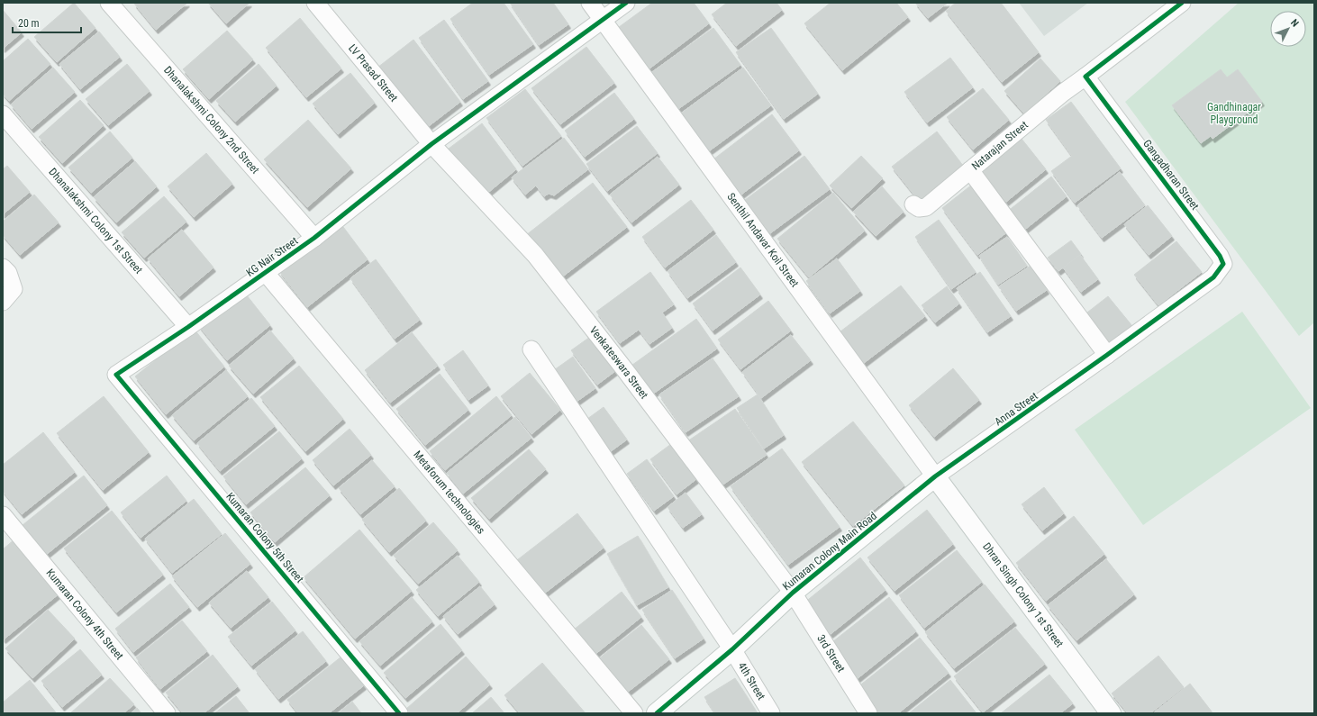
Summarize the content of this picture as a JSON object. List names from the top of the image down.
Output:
{
  "streets": {
    "street": [
      "LV Prasad Street",
      "Dhanalakshmi Colony 2nd Street",
      "Natarajan Street",
      "Gangadharan Street",
      "Dhanalakshmi Colony 1st Street",
      "Senthil Andavar Koil Street",
      "KG Nair Street",
      "Venkateswara Street",
      "Anna Street",
      "Metaforum technologies",
      "Kumaran Colony 5th Street",
      "Kumaran Colony Main Road",
      "Dhran Singh Colony 1st Street",
      "Kumaran Colony 4th Street",
      "3rd Street",
      "4th Street"
    ]
  },
  "crossings": [
    ["LV Prasad Street", "KG Nair Street"],
    ["LV Prasad Street", "Venkateswara Street"],
    ["Dhanalakshmi Colony 2nd Street", "KG Nair Street"],
    ["Natarajan Street", "Gangadharan Street"],
    ["Gangadharan Street", "Anna Street"],
    ["Dhanalakshmi Colony 1st Street", "KG Nair Street"],
    ["Senthil Andavar Koil Street", "KG Nair Street"],
    ["Senthil Andavar Koil Street", "Anna Street"],
    ["Senthil Andavar Koil Street", "Kumaran Colony Main Road"],
    ["Senthil Andavar Koil Street", "Dhran Singh Colony 1st Street"],
    ["KG Nair Street", "Venkateswara Street"],
    ["KG Nair Street", "Metaforum technologies"],
    ["KG Nair Street", "Kumaran Colony 5th Street"],
    ["Venkateswara Street", "Kumaran Colony Main Road"],
    ["Venkateswara Street", "3rd Street"],
    ["Anna Street", "Kumaran Colony Main Road"],
    ["Anna Street", "Dhran Singh Colony 1st Street"],
    ["Kumaran Colony Main Road", "Dhran Singh Colony 1st Street"],
    ["Kumaran Colony Main Road", "3rd Street"],
    ["Kumaran Colony Main Road", "4th Street"]
  ],
  "parks": ["Gandhinagar Playground"],
  "scale_bar": "20 m",
  "north": "top right"
}
